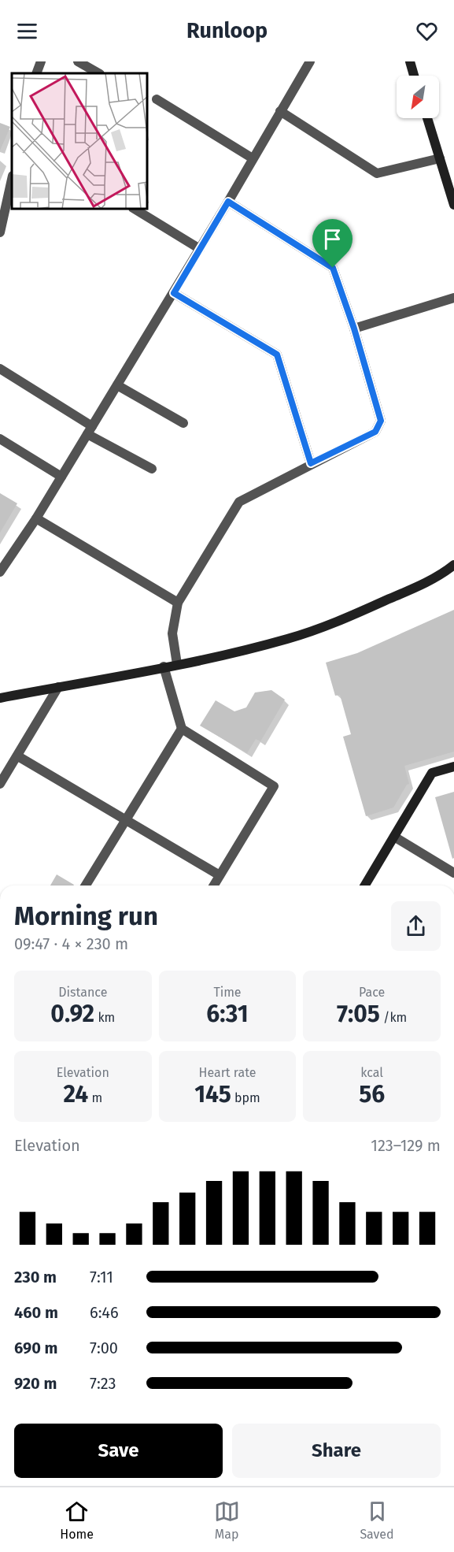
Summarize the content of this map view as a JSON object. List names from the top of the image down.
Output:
{
  "north": "bottom left",
  "page": {
    "header": "Runloop",
    "heading": ["Morning run", "09:47 · 4 × 230 m"],
    "stats": [
      ["Distance", "0.92 km"],
      ["Time", "6:31"],
      ["Pace", "7:05 /km"],
      ["Elevation", "24 m"],
      ["Heart rate", "145 bpm"],
      ["kcal", "56"]
    ],
    "chart": ["Elevation", "123–129 m"],
    "list": [
      {
        "name": "230 m",
        "note": "7:11"
      },
      {
        "name": "460 m",
        "note": "6:46"
      },
      {
        "name": "690 m",
        "note": "7:00"
      },
      {
        "name": "920 m",
        "note": "7:23"
      }
    ],
    "buttons": ["Save", "Share"],
    "tabs": ["Home", "Map", "Saved"]
  }
}
